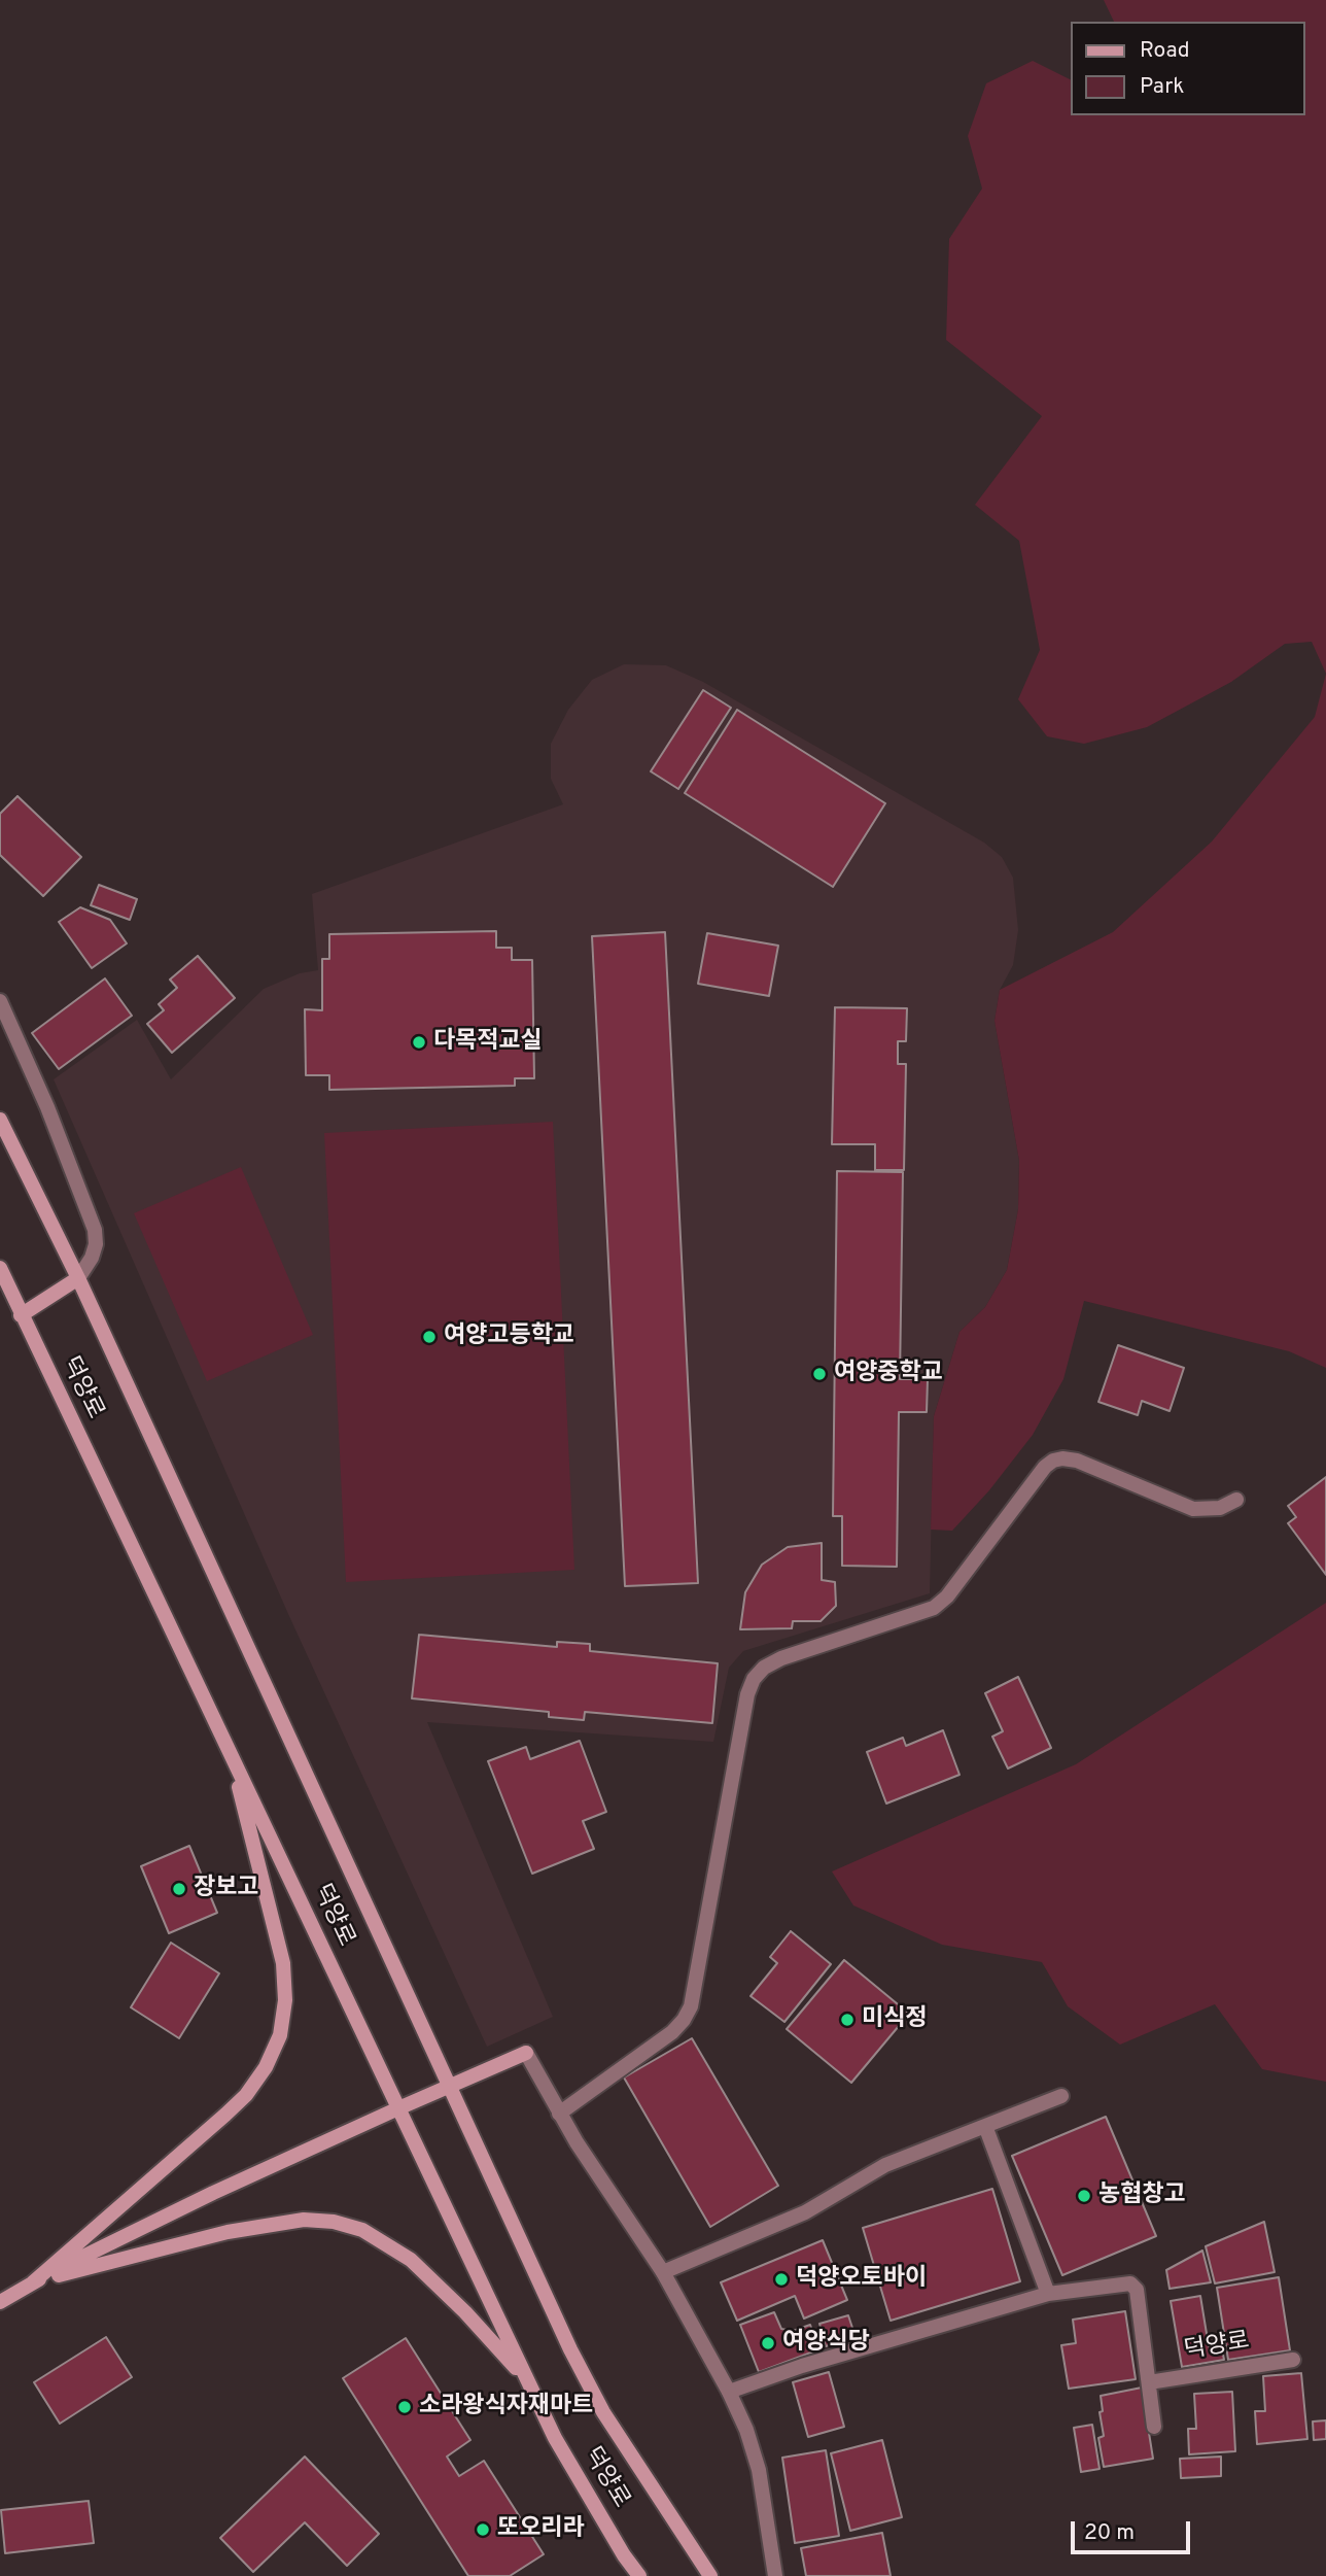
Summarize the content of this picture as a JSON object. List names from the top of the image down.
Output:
{
  "streets": {
    "main road": ["덕양로"]
  },
  "places": [
    "다목적교실",
    "여양고등학교",
    "여양중학교",
    "장보고",
    "미식정",
    "농협창고",
    "덕양오토바이",
    "여양식당",
    "소라왕식자재마트",
    "또오리라"
  ],
  "legend": ["Road", "Park"],
  "scale_bar": "20 m"
}
